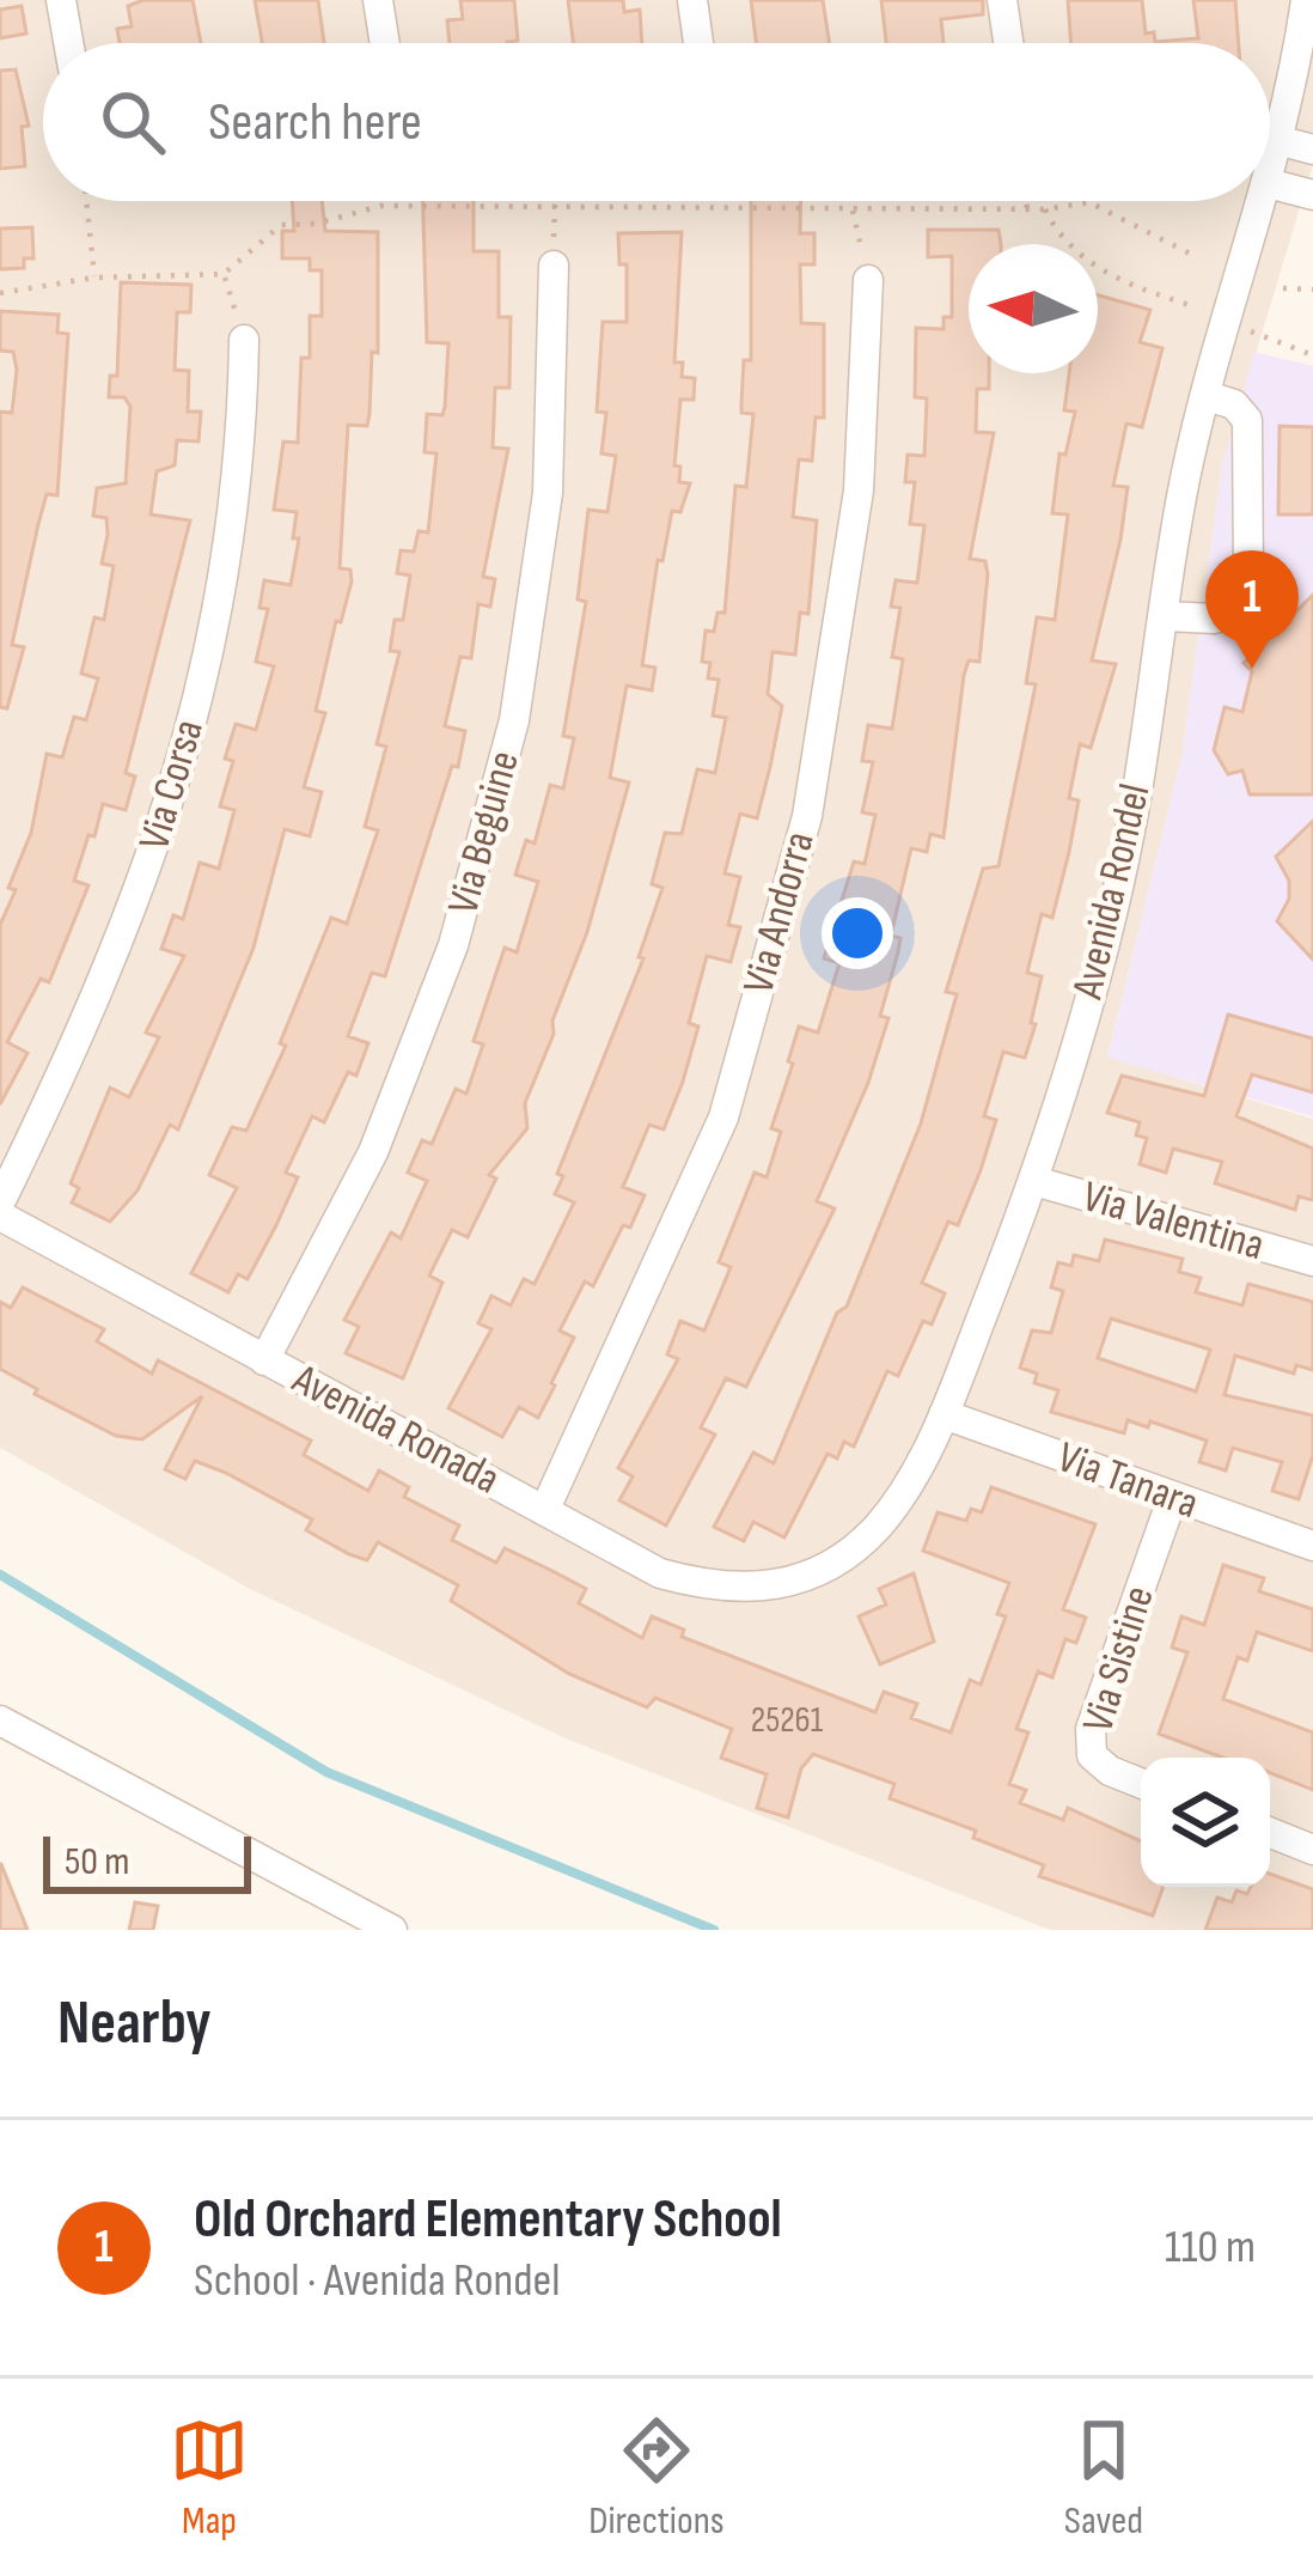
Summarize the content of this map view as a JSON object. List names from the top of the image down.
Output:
{
  "streets": {
    "street": [
      "Via Corsa",
      "Via Beguine",
      "Avenida Rondel",
      "Via Andorra",
      "Via Valentina",
      "Avenida Ronada",
      "Via Tanara",
      "Via Sistine"
    ]
  },
  "crossings": [
    ["Via Beguine", "Avenida Ronada"],
    ["Avenida Rondel", "Via Valentina"],
    ["Avenida Rondel", "Avenida Ronada"],
    ["Avenida Rondel", "Via Tanara"],
    ["Via Andorra", "Avenida Ronada"],
    ["Via Tanara", "Via Sistine"]
  ],
  "house_numbers": ["25261"],
  "scale_bar": "50 m",
  "north": "left",
  "page": {
    "search": "Search here",
    "pins": "1",
    "scale": "50 m",
    "heading": "Nearby",
    "list": [
      {
        "mark": "1",
        "name": "Old Orchard Elementary School",
        "note": "School · Avenida Rondel",
        "value": "110 m"
      }
    ],
    "nav": ["Map", "Directions", "Saved"]
  }
}
